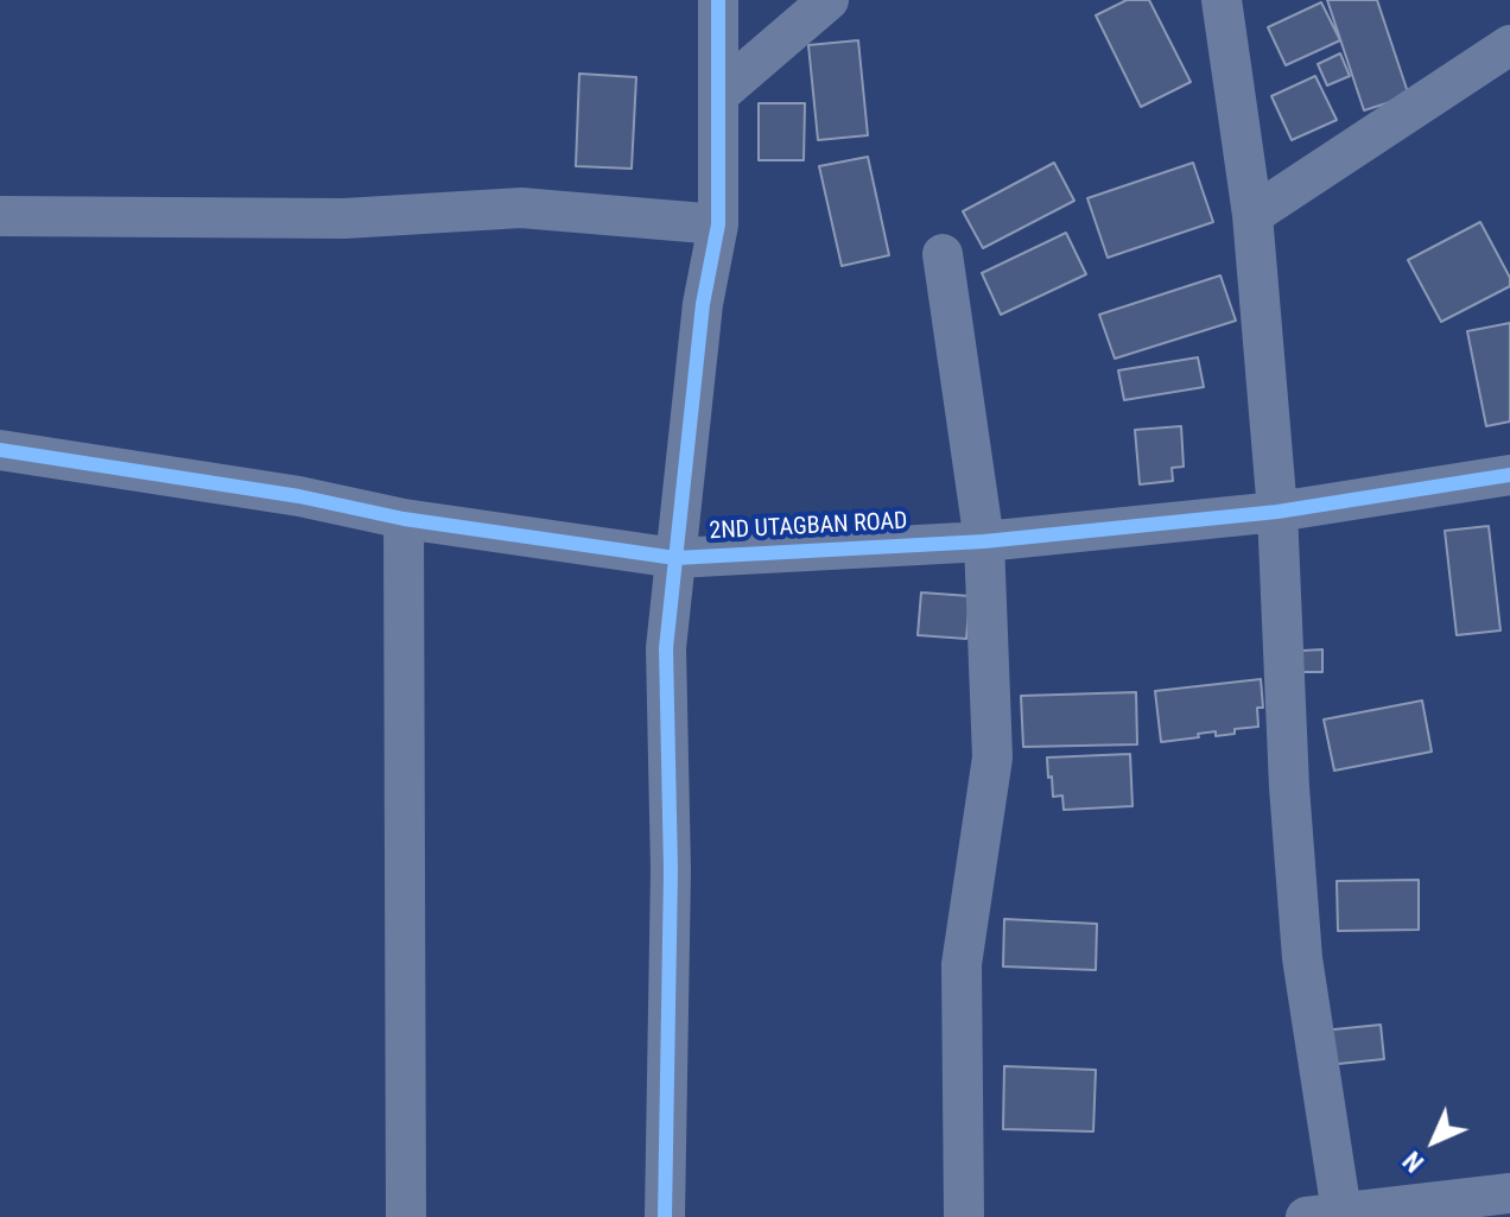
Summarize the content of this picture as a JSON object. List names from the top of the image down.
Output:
{
  "streets": {
    "street": ["2ND UTAGBAN ROAD"]
  },
  "north": "bottom left"
}
